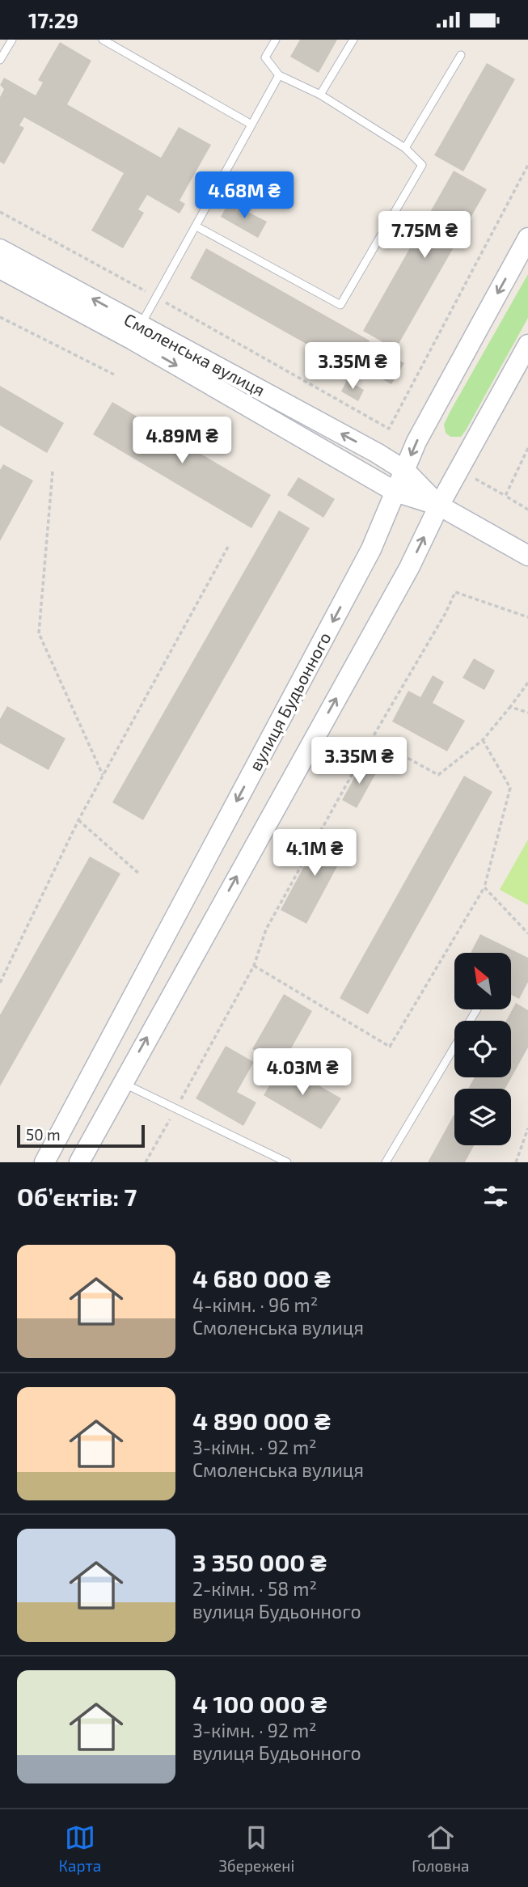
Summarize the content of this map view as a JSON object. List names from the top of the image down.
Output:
{
  "streets": {
    "main road": ["Смоленська вулиця", "вулиця Будьонного"]
  },
  "crossings": [
    ["Смоленська вулиця", "вулиця Будьонного"]
  ],
  "scale_bar": "50 m",
  "north": "top left",
  "page": {
    "status": "17:29",
    "price": [
      "4.68M ₴",
      "7.75M ₴",
      "3.35M ₴",
      "4.89M ₴",
      "3.35M ₴",
      "4.1M ₴",
      "4.03M ₴"
    ],
    "scale": "50 m",
    "heading": "Об’єктів: 7",
    "list": [
      {
        "name": "4 680 000 ₴",
        "note": "4-кімн. · 96 m² · Смоленська вулиця"
      },
      {
        "name": "4 890 000 ₴",
        "note": "3-кімн. · 92 m² · Смоленська вулиця"
      },
      {
        "name": "3 350 000 ₴",
        "note": "2-кімн. · 58 m² · вулиця Будьонного"
      },
      {
        "name": "4 100 000 ₴",
        "note": "3-кімн. · 92 m² · вулиця Будьонного"
      }
    ],
    "tabs": ["Карта", "Збережені", "Головна"]
  }
}
